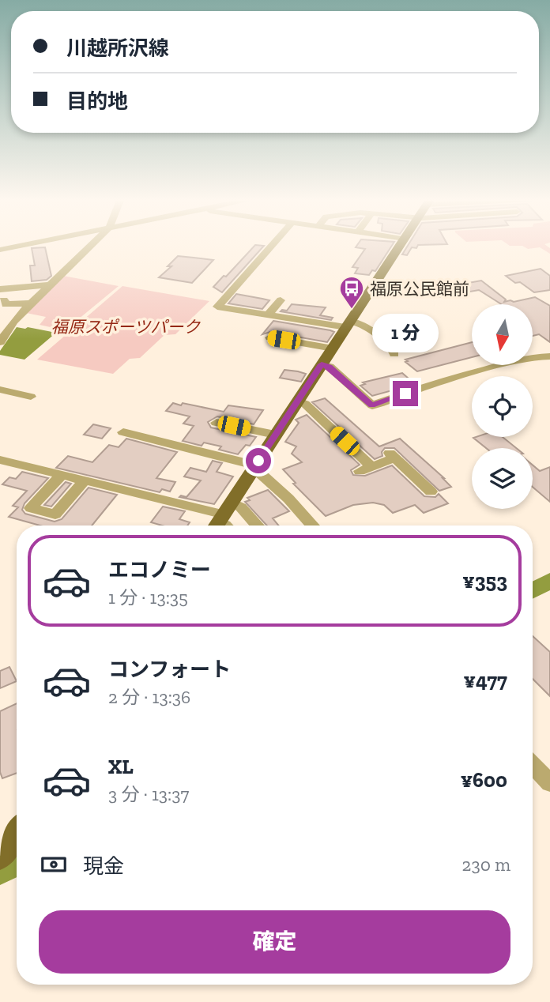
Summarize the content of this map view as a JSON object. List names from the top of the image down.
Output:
{
  "parks": ["福原スポーツパーク"],
  "places": {
    "bus stop": ["福原公民館前"]
  },
  "north": "bottom",
  "page": {
    "banner": ["川越所沢線", "目的地"],
    "bubble": "1 分",
    "list": [
      {
        "name": "エコノミー",
        "note": "1 分 · 13:35",
        "value": "¥353"
      },
      {
        "name": "コンフォート",
        "note": "2 分 · 13:36",
        "value": "¥477"
      },
      {
        "name": "XL",
        "note": "3 分 · 13:37",
        "value": "¥600"
      }
    ],
    "pay": ["現金", "230 m"],
    "buttons": "確定"
  }
}
